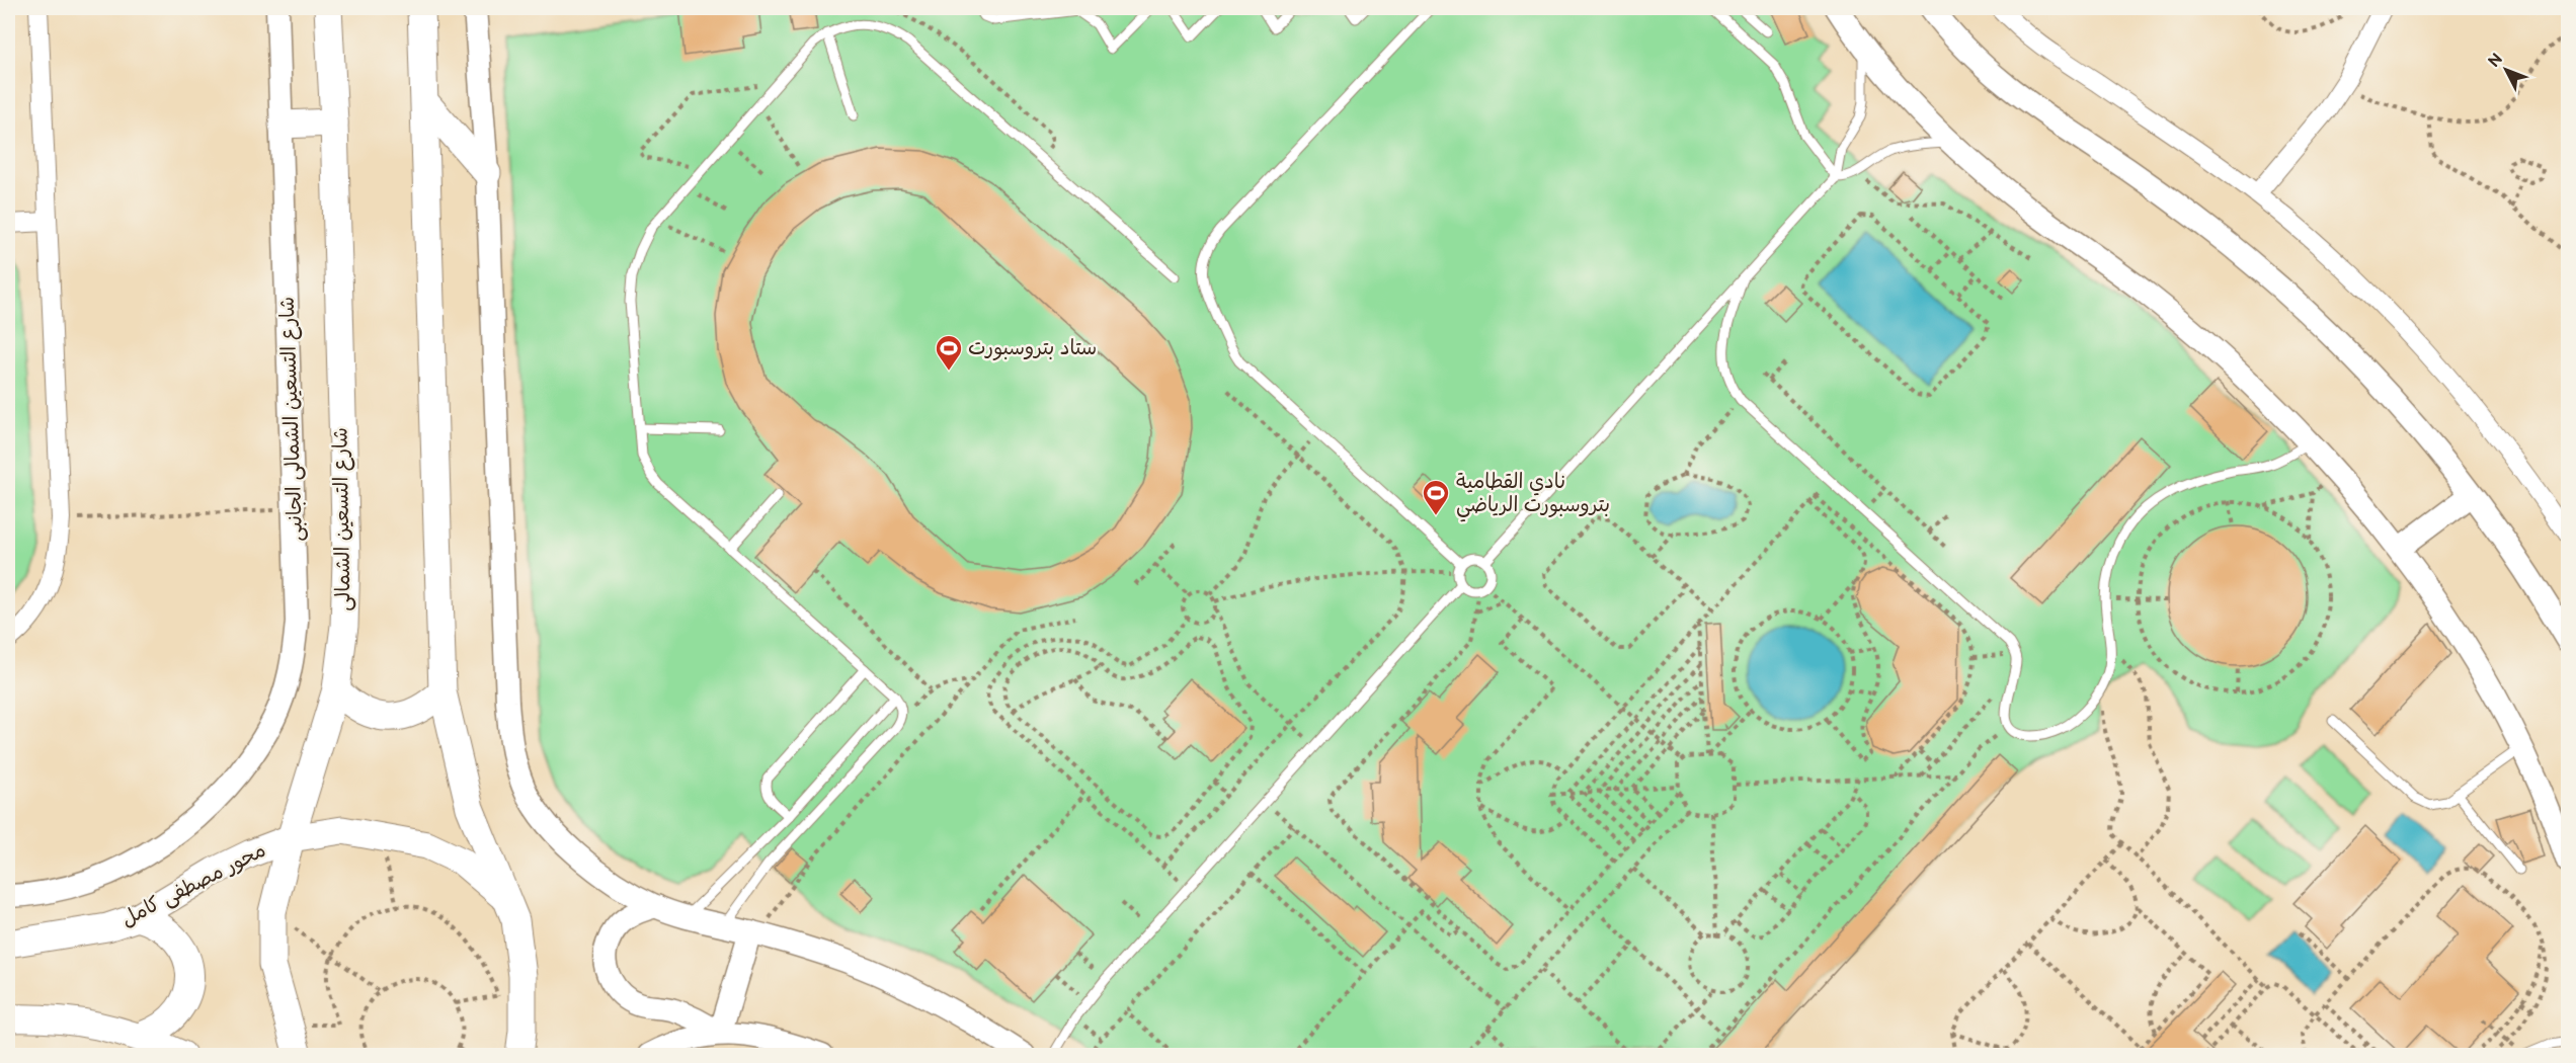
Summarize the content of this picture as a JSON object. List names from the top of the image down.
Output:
{
  "streets": {
    "main road": ["شارع التسعين الشمالى", "محور مصطفى كامل"],
    "street": ["شارع التسعين الشمالى الجانبى"]
  },
  "crossings": [
    ["شارع التسعين الشمالى", "محور مصطفى كامل"]
  ],
  "places": {
    "sports": ["ستاد بتروسبورت", "نادي القطامية بتروسبورت الرياضي"]
  },
  "north": "top left"
}
